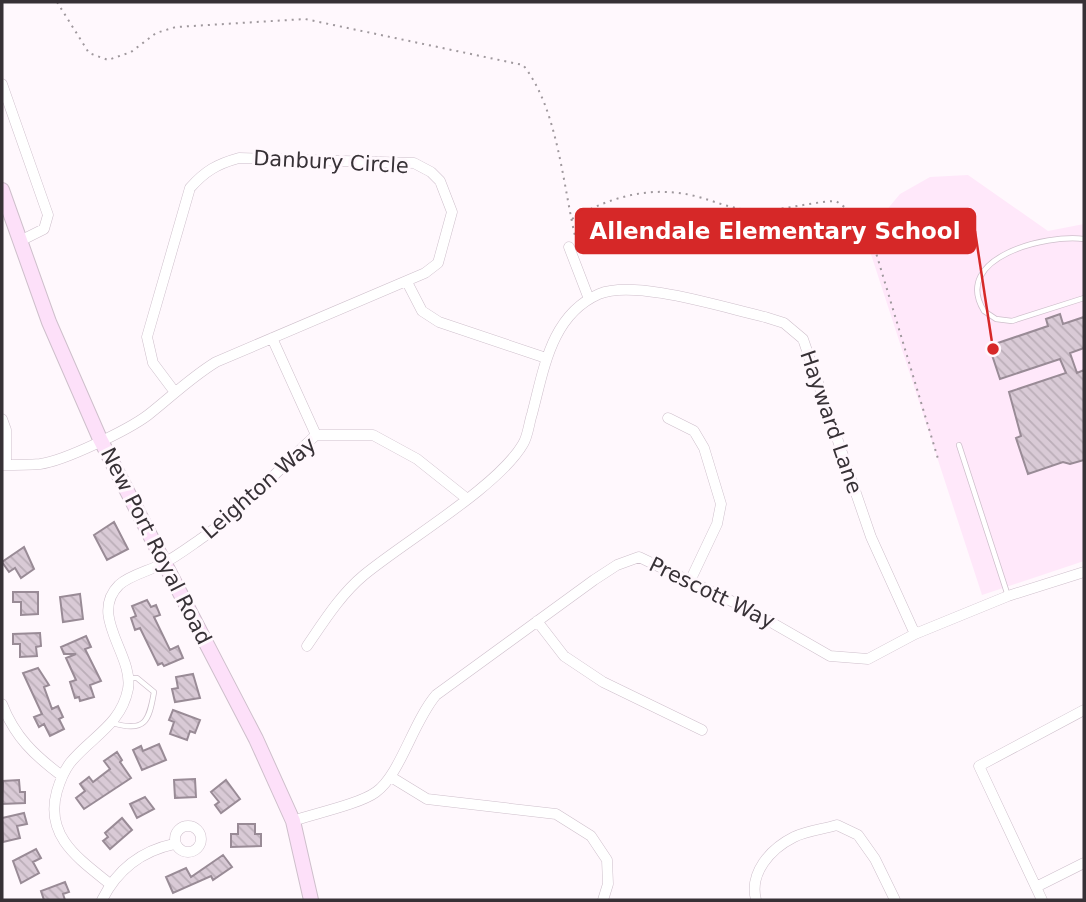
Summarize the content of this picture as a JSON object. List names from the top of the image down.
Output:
{
  "streets": {
    "street": [
      "Danbury Circle",
      "Hayward Lane",
      "Leighton Way",
      "New Port Royal Road",
      "Prescott Way"
    ]
  },
  "crossings": [
    ["Danbury Circle", "New Port Royal Road"],
    ["Hayward Lane", "Leighton Way"],
    ["Hayward Lane", "Prescott Way"],
    ["Leighton Way", "New Port Royal Road"],
    ["New Port Royal Road", "Prescott Way"]
  ],
  "places": ["Allendale Elementary School"]
}
